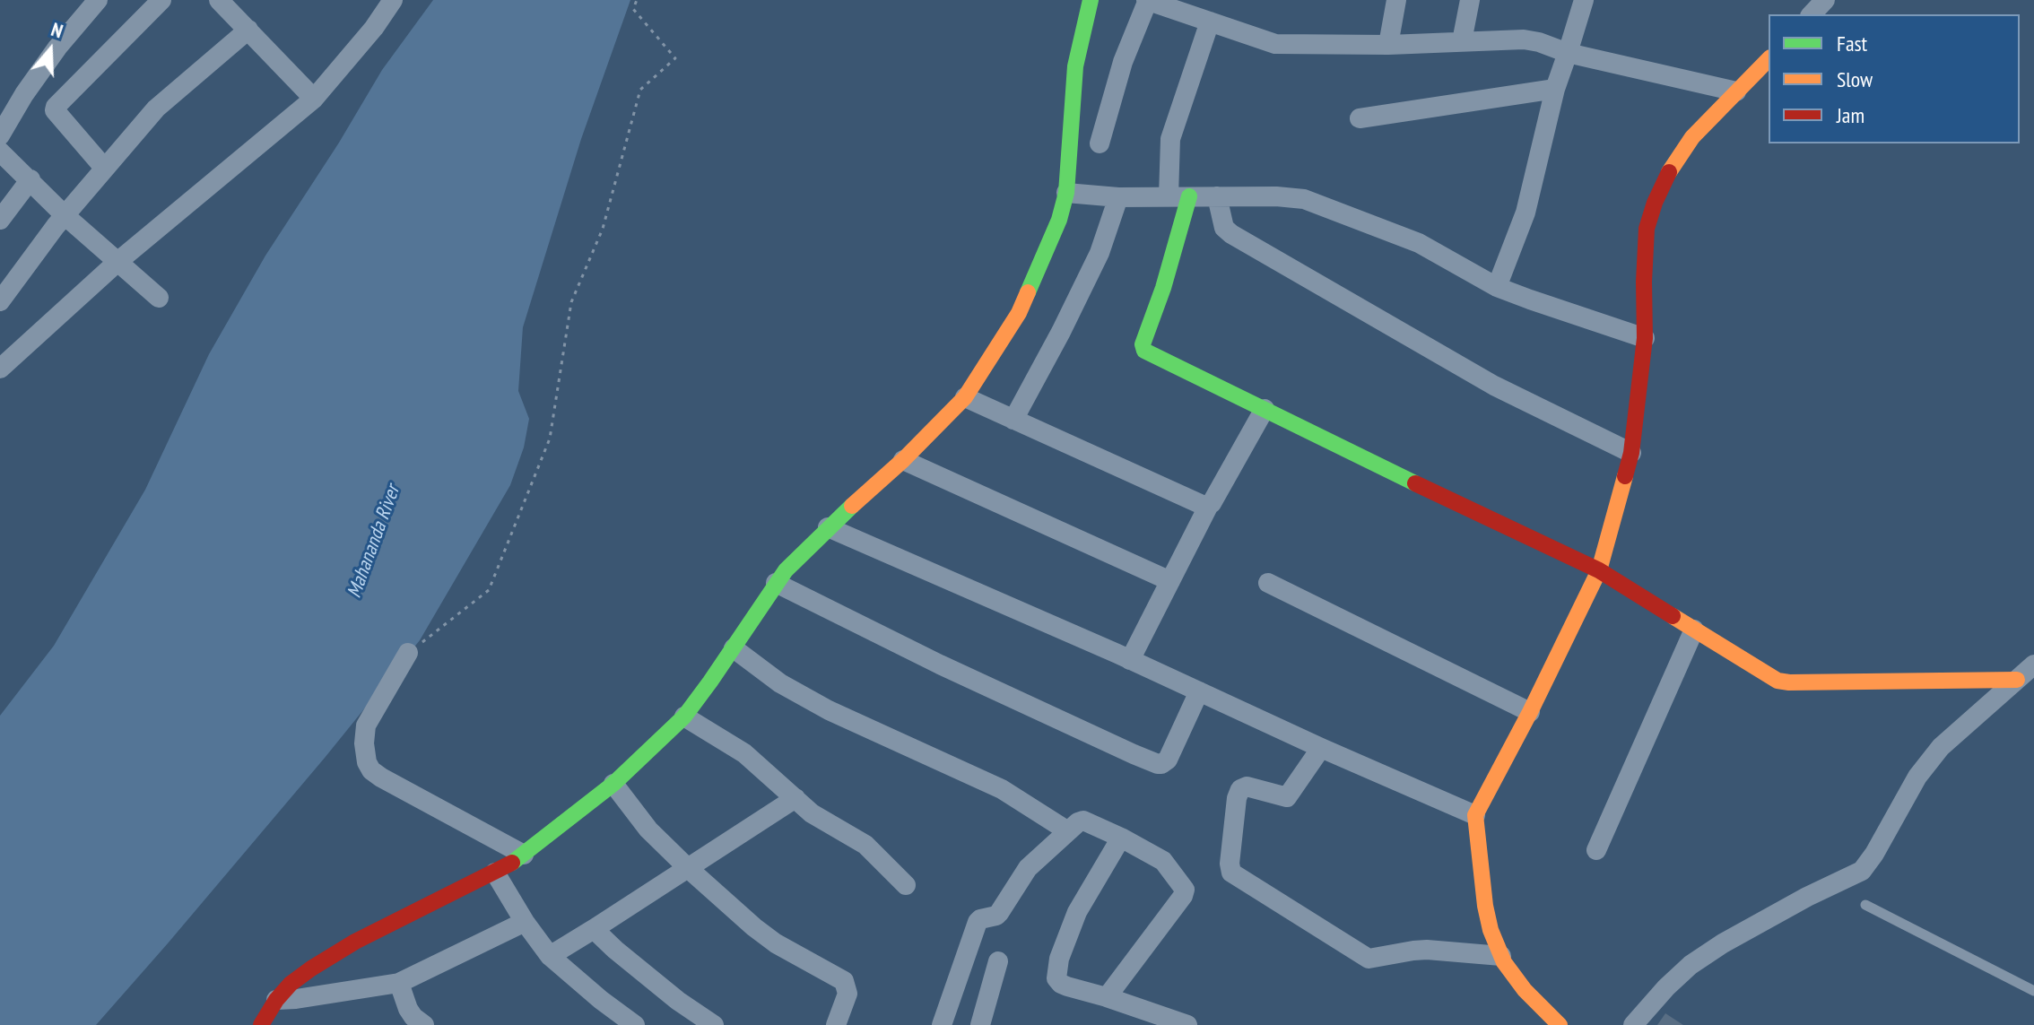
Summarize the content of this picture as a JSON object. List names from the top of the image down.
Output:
{
  "water": ["Mahananda River"],
  "legend": ["Fast", "Slow", "Jam"],
  "north": "top"
}
